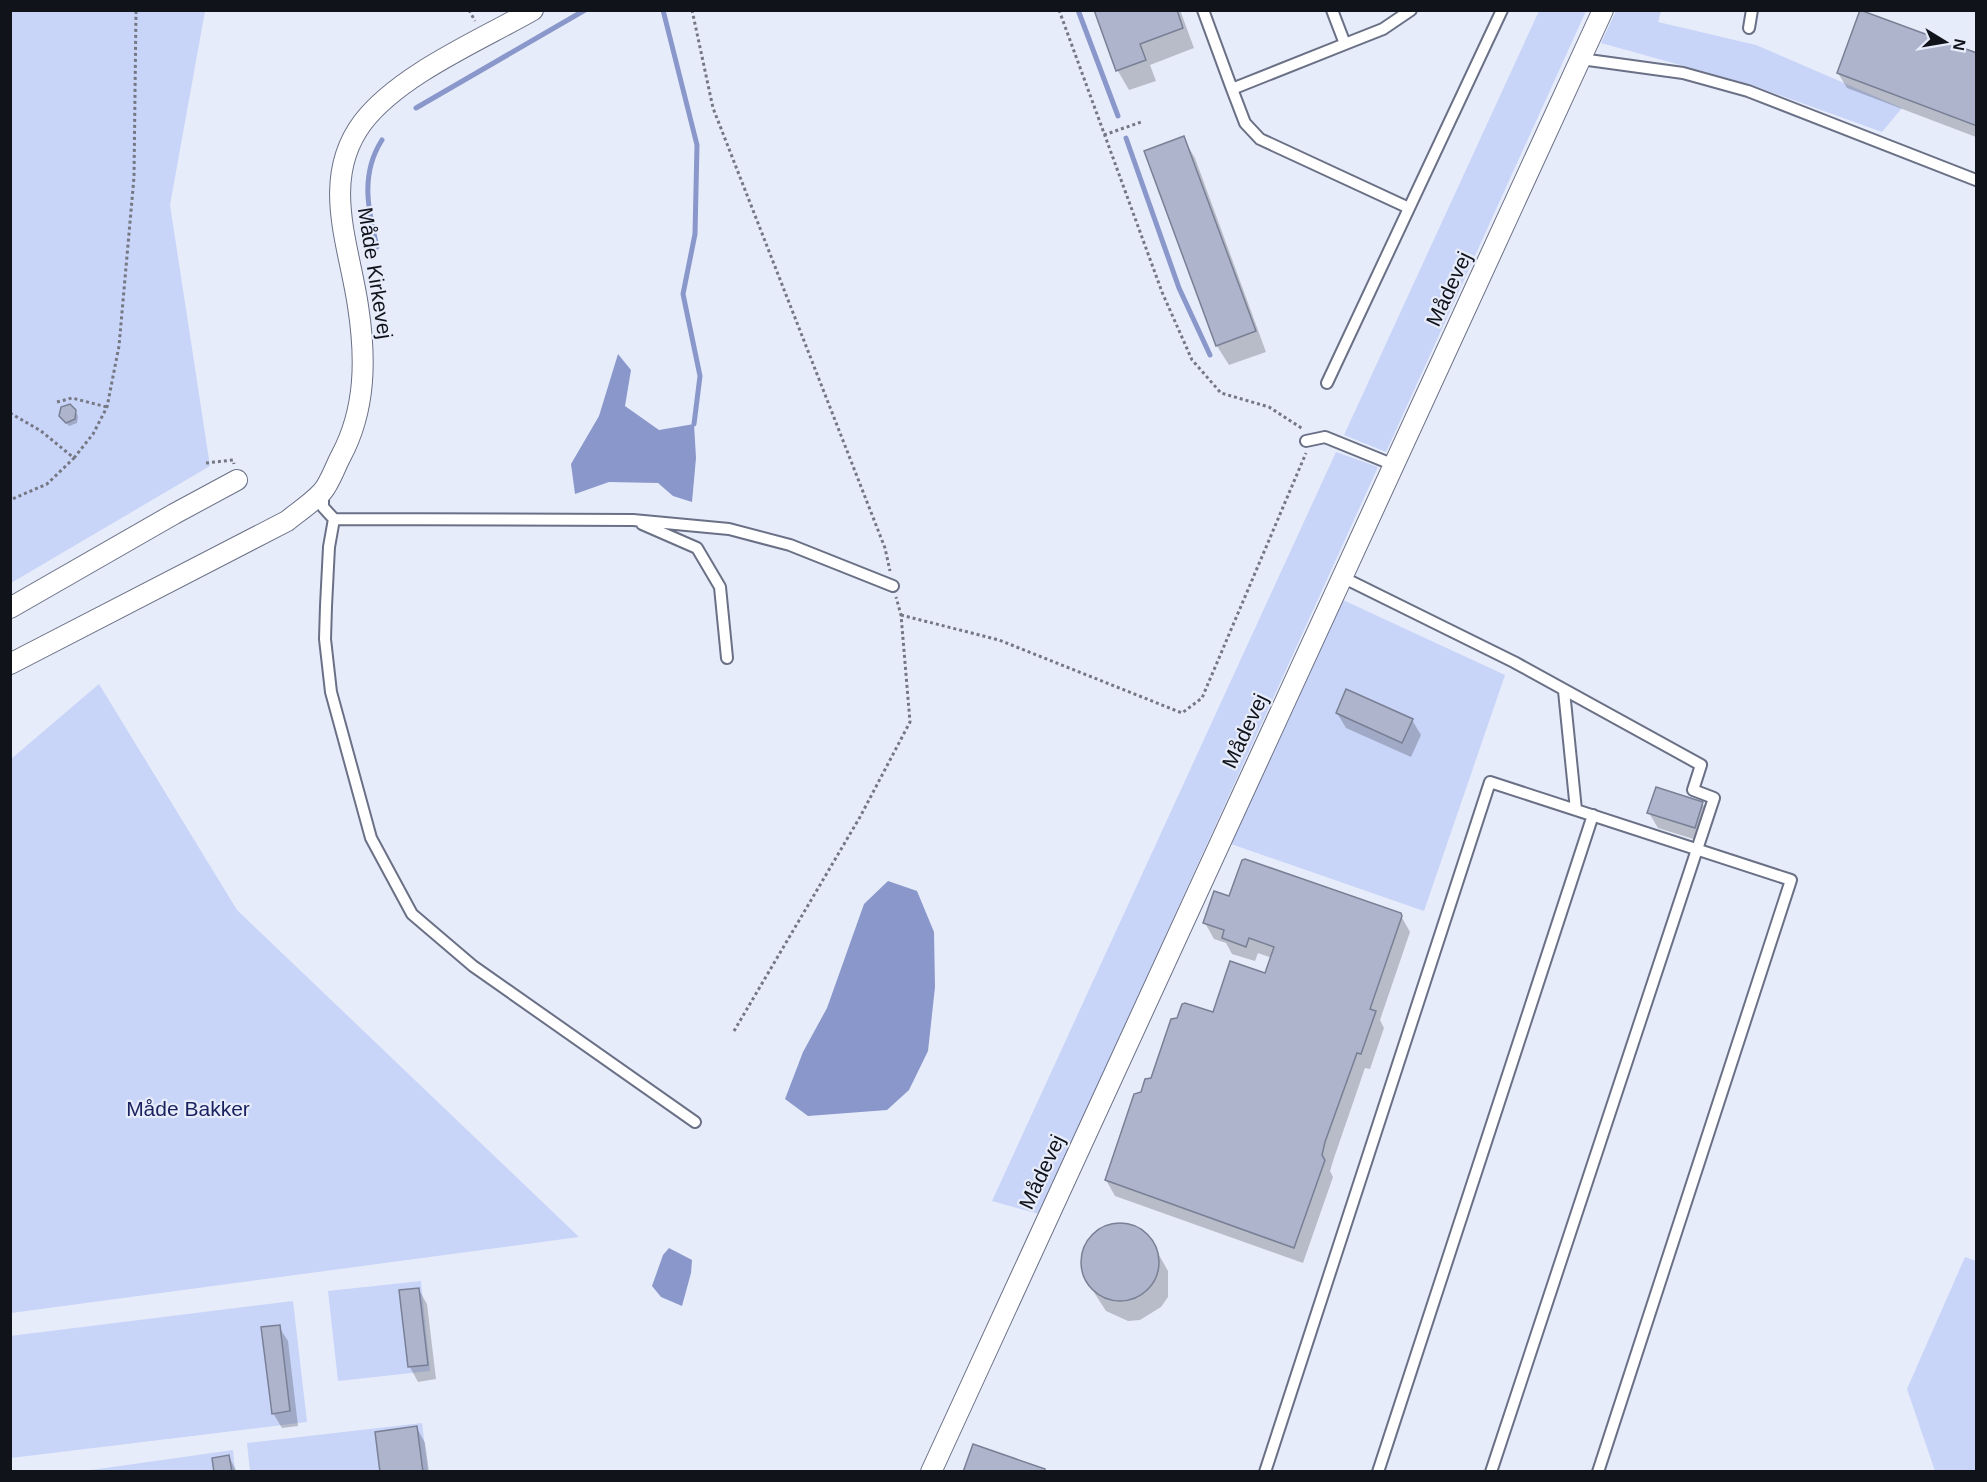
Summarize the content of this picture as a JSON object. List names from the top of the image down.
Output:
{
  "streets": {
    "street": ["Måde Kirkevej", "Mådevej"]
  },
  "parks": ["Måde Bakker"],
  "north": "right"
}
